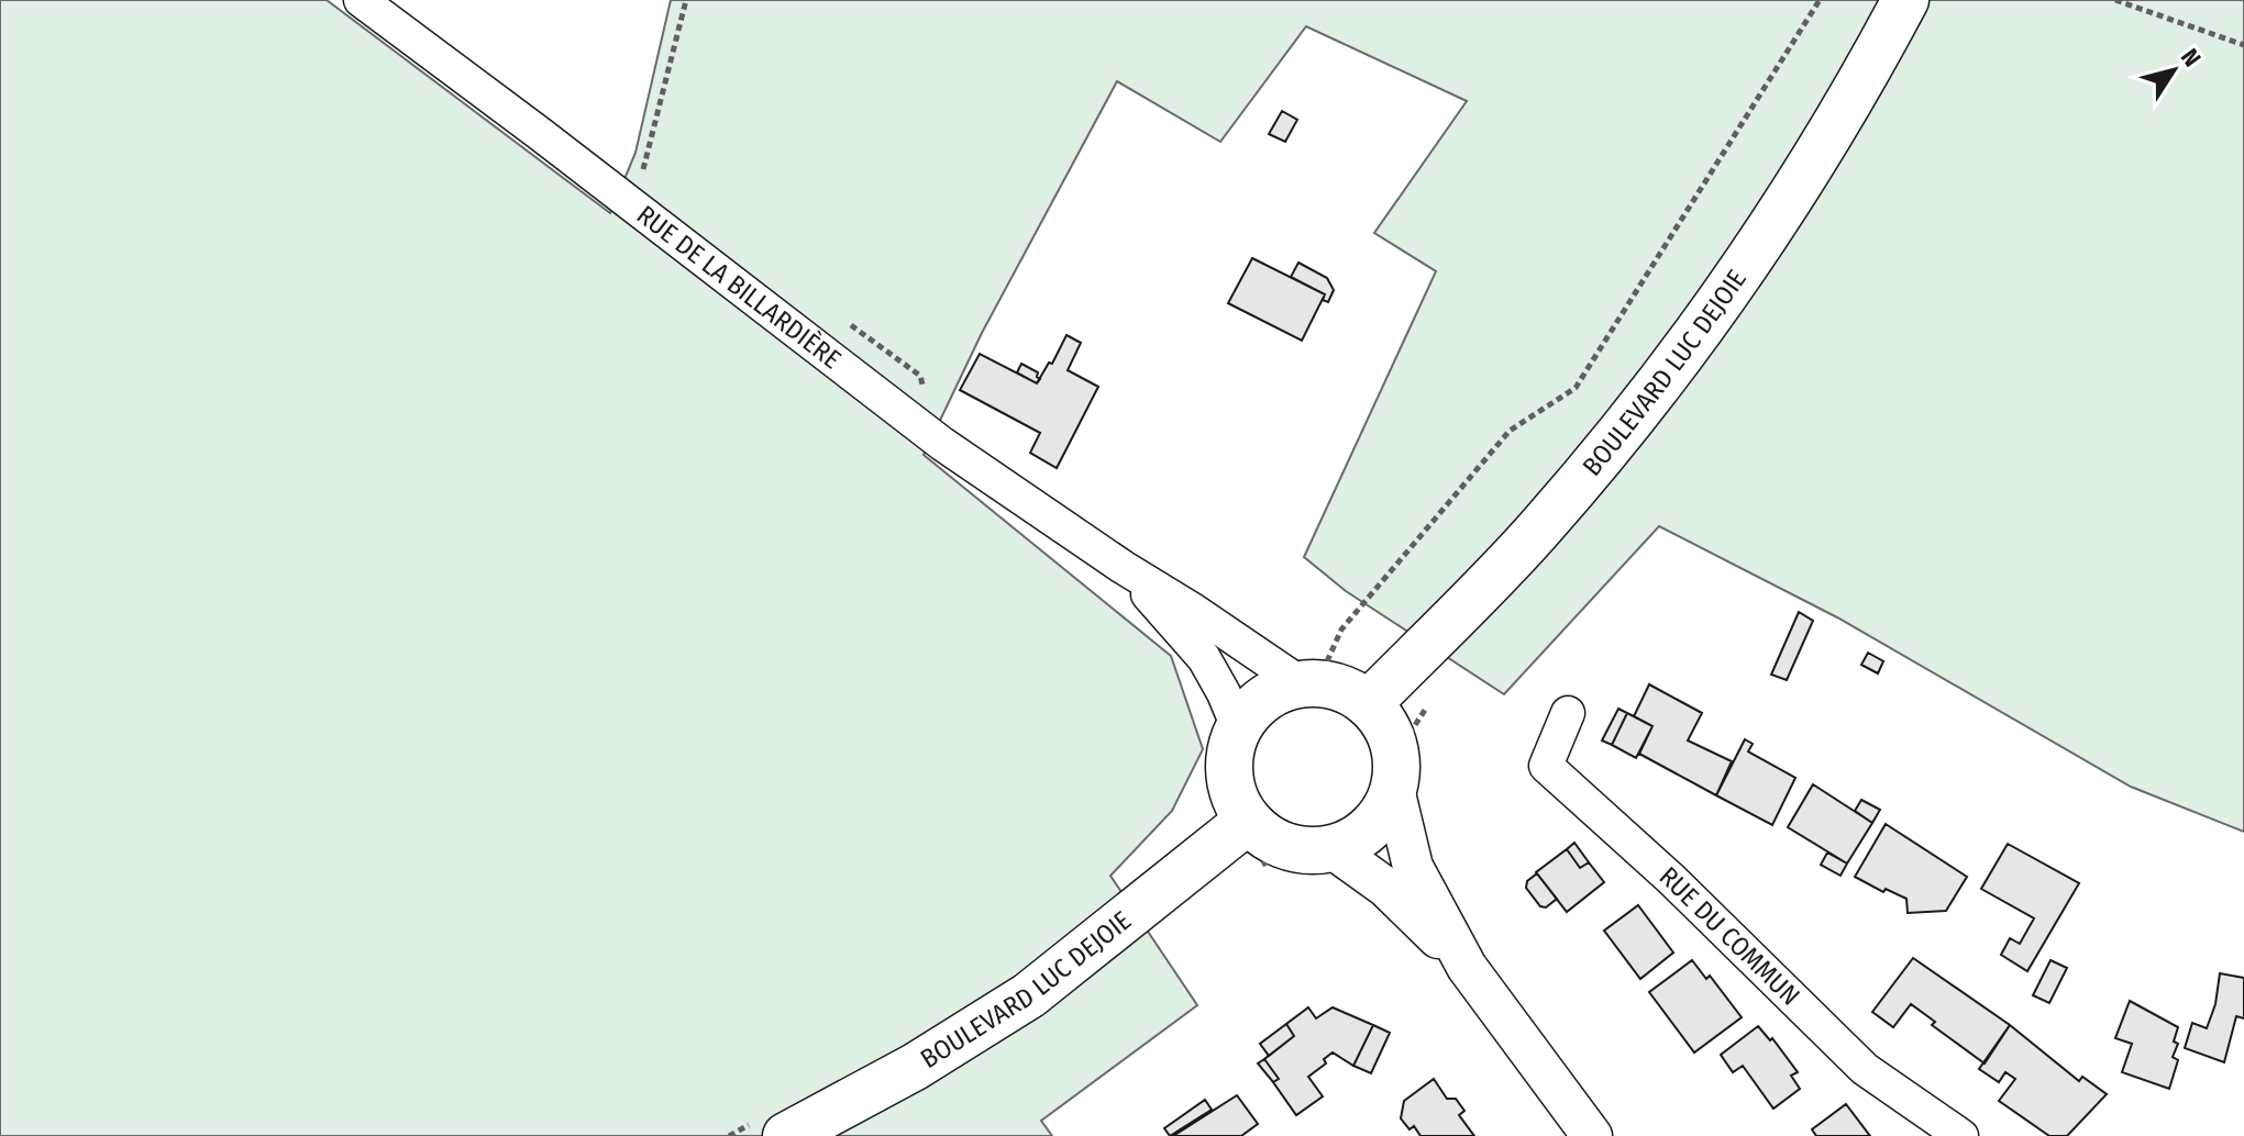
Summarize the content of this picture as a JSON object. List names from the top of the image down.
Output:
{
  "streets": {
    "main road": ["BOULEVARD LUC DEJOIE"],
    "street": ["RUE DE LA BILLARDIÈRE", "RUE DU COMMUN"]
  },
  "crossings": [
    ["RUE DE LA BILLARDIÈRE", "BOULEVARD LUC DEJOIE"]
  ],
  "north": "top right"
}
